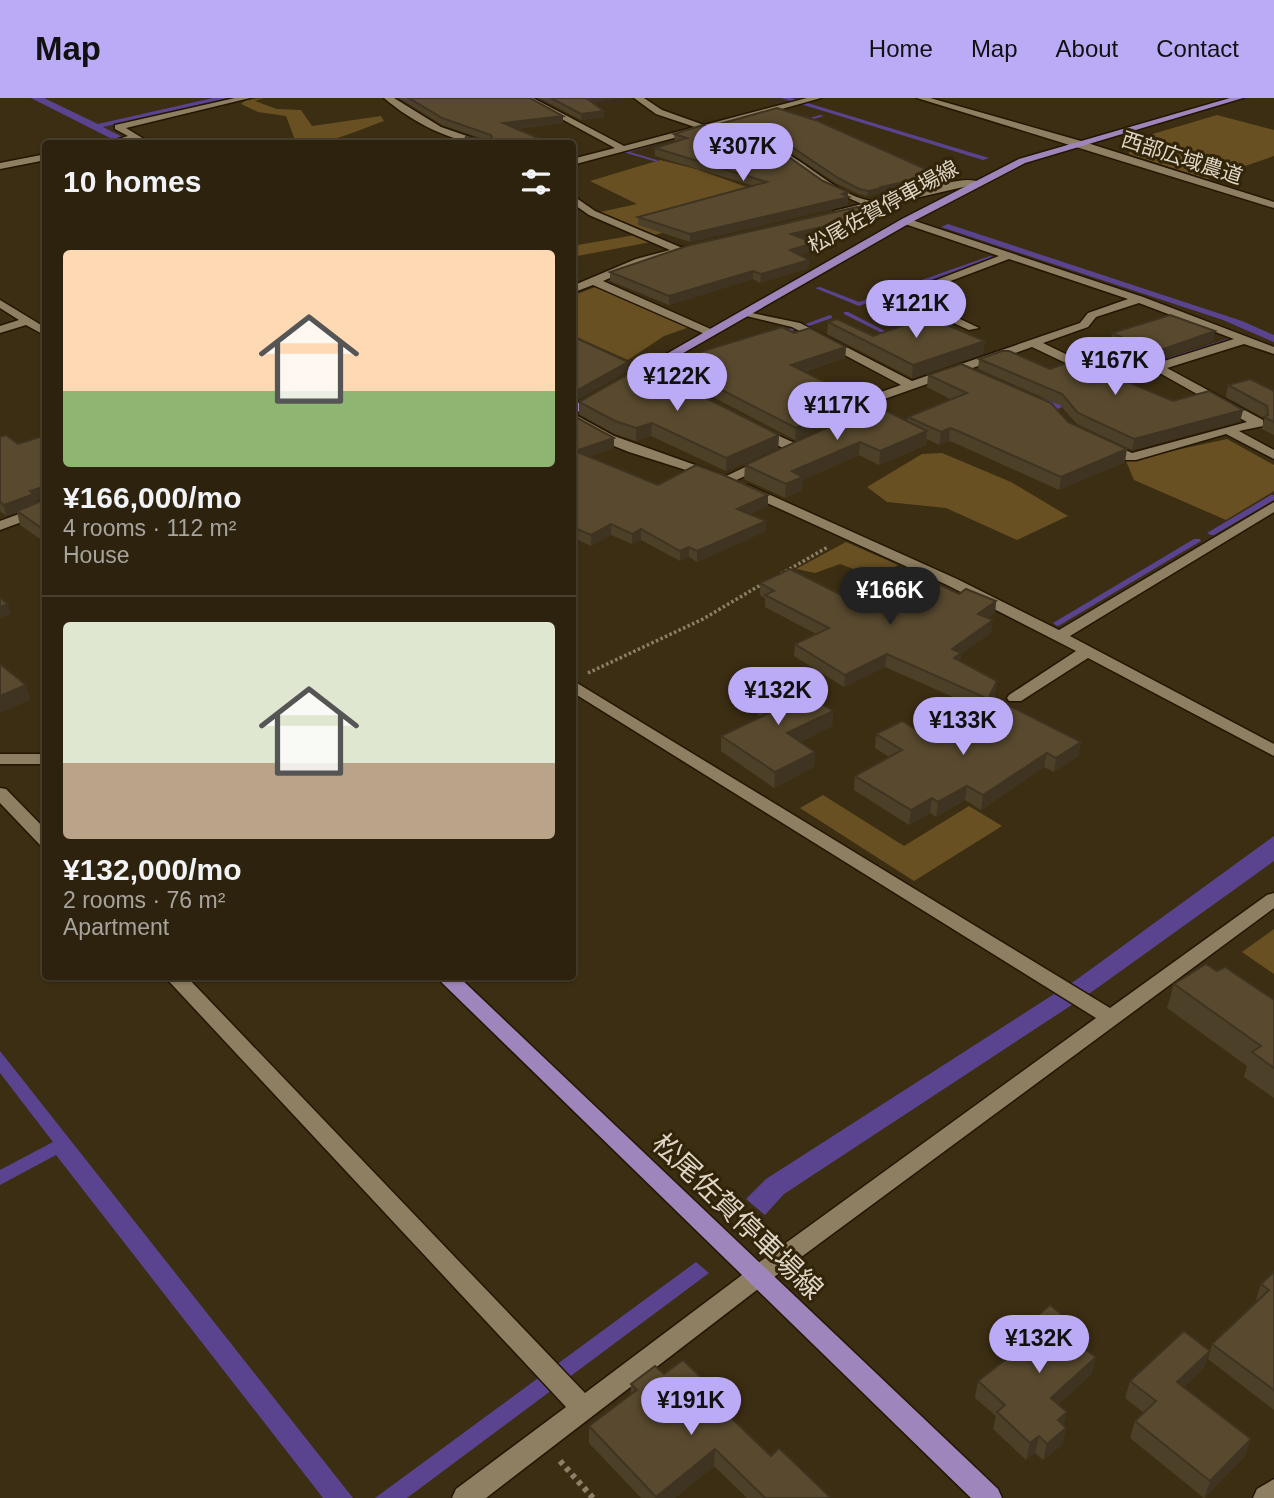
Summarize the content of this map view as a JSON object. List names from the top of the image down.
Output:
{
  "streets": {
    "main road": ["松尾佐賀停車場線"],
    "street": ["西部広域農道"]
  },
  "crossings": [
    ["西部広域農道", "松尾佐賀停車場線"]
  ],
  "page": {
    "header": "Map",
    "nav": [
      "Home",
      "Map",
      "About",
      "Contact"
    ],
    "price": [
      "¥307K",
      "¥121K",
      "¥167K",
      "¥122K",
      "¥117K",
      "¥166K",
      "¥132K",
      "¥133K",
      "¥132K",
      "¥191K"
    ],
    "heading": "10 homes",
    "list": [
      {
        "name": "¥166,000/mo",
        "note": "4 rooms · 112 m² · House"
      },
      {
        "name": "¥132,000/mo",
        "note": "2 rooms · 76 m² · Apartment"
      }
    ]
  }
}
